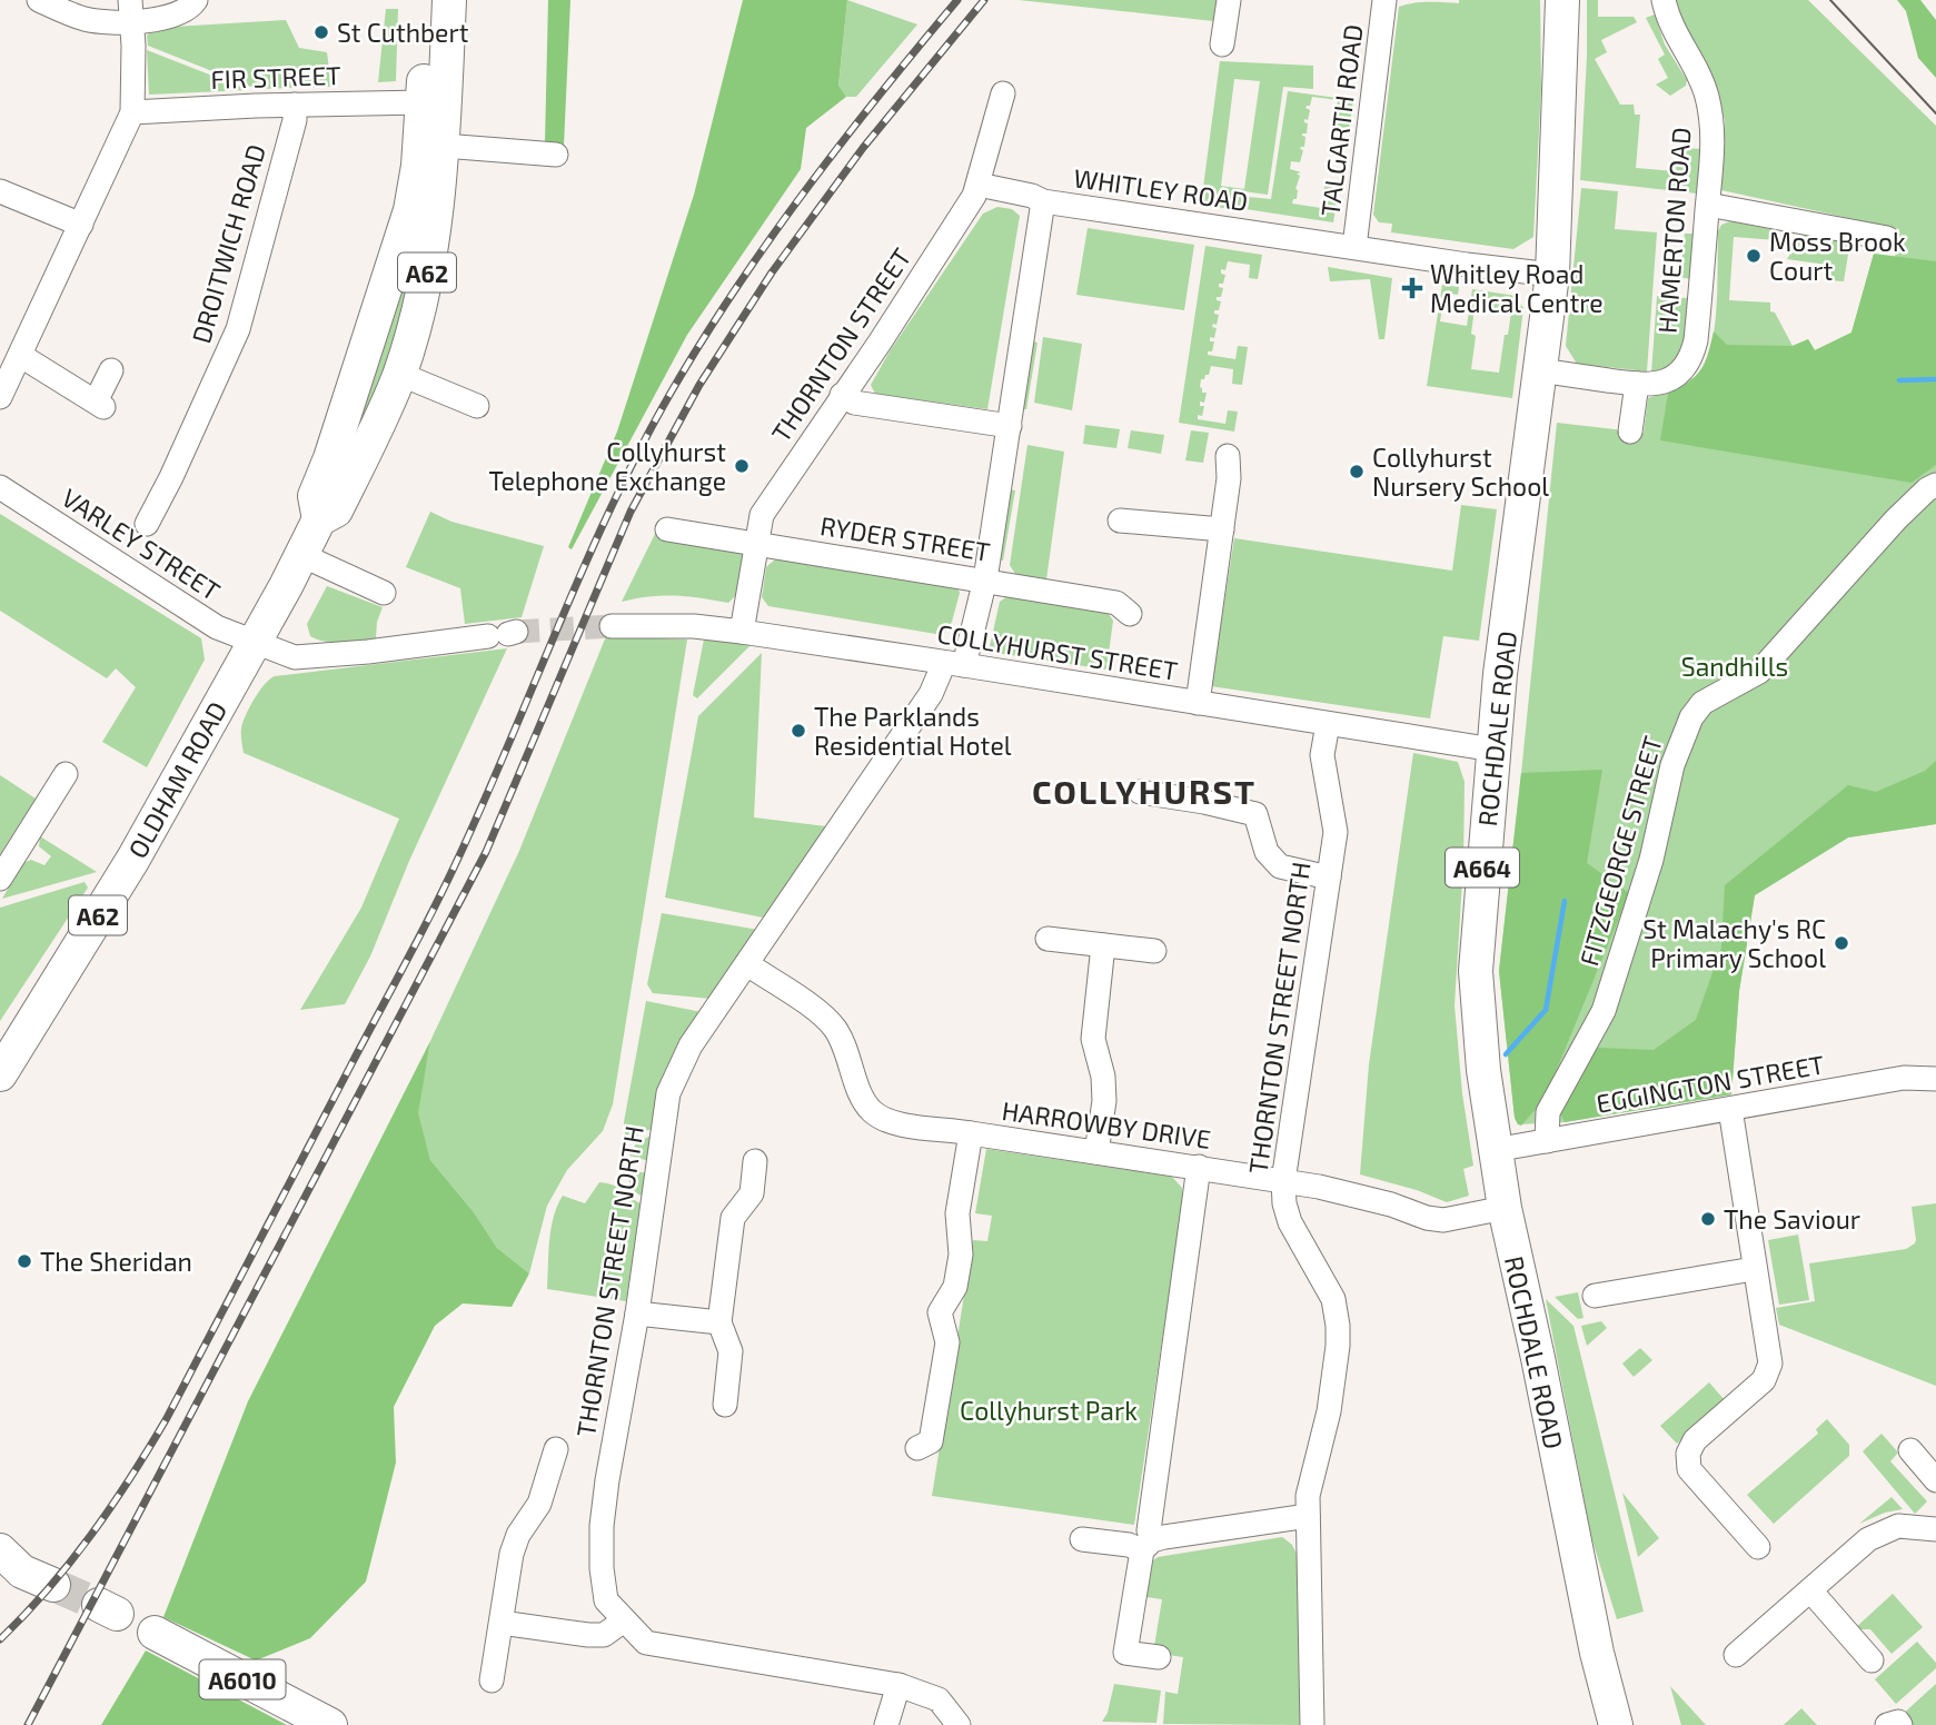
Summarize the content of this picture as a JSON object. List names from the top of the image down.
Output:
{
  "streets": {
    "highway": [
      "A62",
      "ROCHDALE ROAD",
      "OLDHAM ROAD",
      "A664",
      "A6010"
    ],
    "street": [
      "FIR STREET",
      "TALGARTH ROAD",
      "WHITLEY ROAD",
      "HAMERTON ROAD",
      "DROITWICH ROAD",
      "THORNTON STREET",
      "RYDER STREET",
      "VARLEY STREET",
      "COLLYHURST STREET",
      "FITZGEORGE STREET",
      "THORNTON STREET NORTH",
      "EGGINGTON STREET",
      "HARROWBY DRIVE"
    ]
  },
  "crossings": [
    ["FIR STREET", "DROITWICH ROAD"],
    ["FIR STREET", "OLDHAM ROAD"],
    ["TALGARTH ROAD", "WHITLEY ROAD"],
    ["WHITLEY ROAD", "RYDER STREET"],
    ["WHITLEY ROAD", "COLLYHURST STREET"],
    ["WHITLEY ROAD", "ROCHDALE ROAD"],
    ["WHITLEY ROAD", "THORNTON STREET NORTH"],
    ["HAMERTON ROAD", "ROCHDALE ROAD"],
    ["THORNTON STREET", "RYDER STREET"],
    ["THORNTON STREET", "COLLYHURST STREET"],
    ["VARLEY STREET", "OLDHAM ROAD"],
    ["COLLYHURST STREET", "ROCHDALE ROAD"],
    ["COLLYHURST STREET", "THORNTON STREET NORTH"],
    ["ROCHDALE ROAD", "EGGINGTON STREET"],
    ["ROCHDALE ROAD", "HARROWBY DRIVE"],
    ["FITZGEORGE STREET", "EGGINGTON STREET"],
    ["THORNTON STREET NORTH", "HARROWBY DRIVE"]
  ],
  "districts": ["COLLYHURST"],
  "parks": ["Sandhills", "Collyhurst Park"],
  "places": {
    "other": [
      "St Cuthbert",
      "Moss Brook Court",
      "Collyhurst Telephone Exchange",
      "Collyhurst Nursery School",
      "The Parklands Residential Hotel",
      "St Malachy's RC Primary School",
      "The Saviour",
      "The Sheridan"
    ],
    "health": ["Whitley Road Medical Centre"]
  }
}
